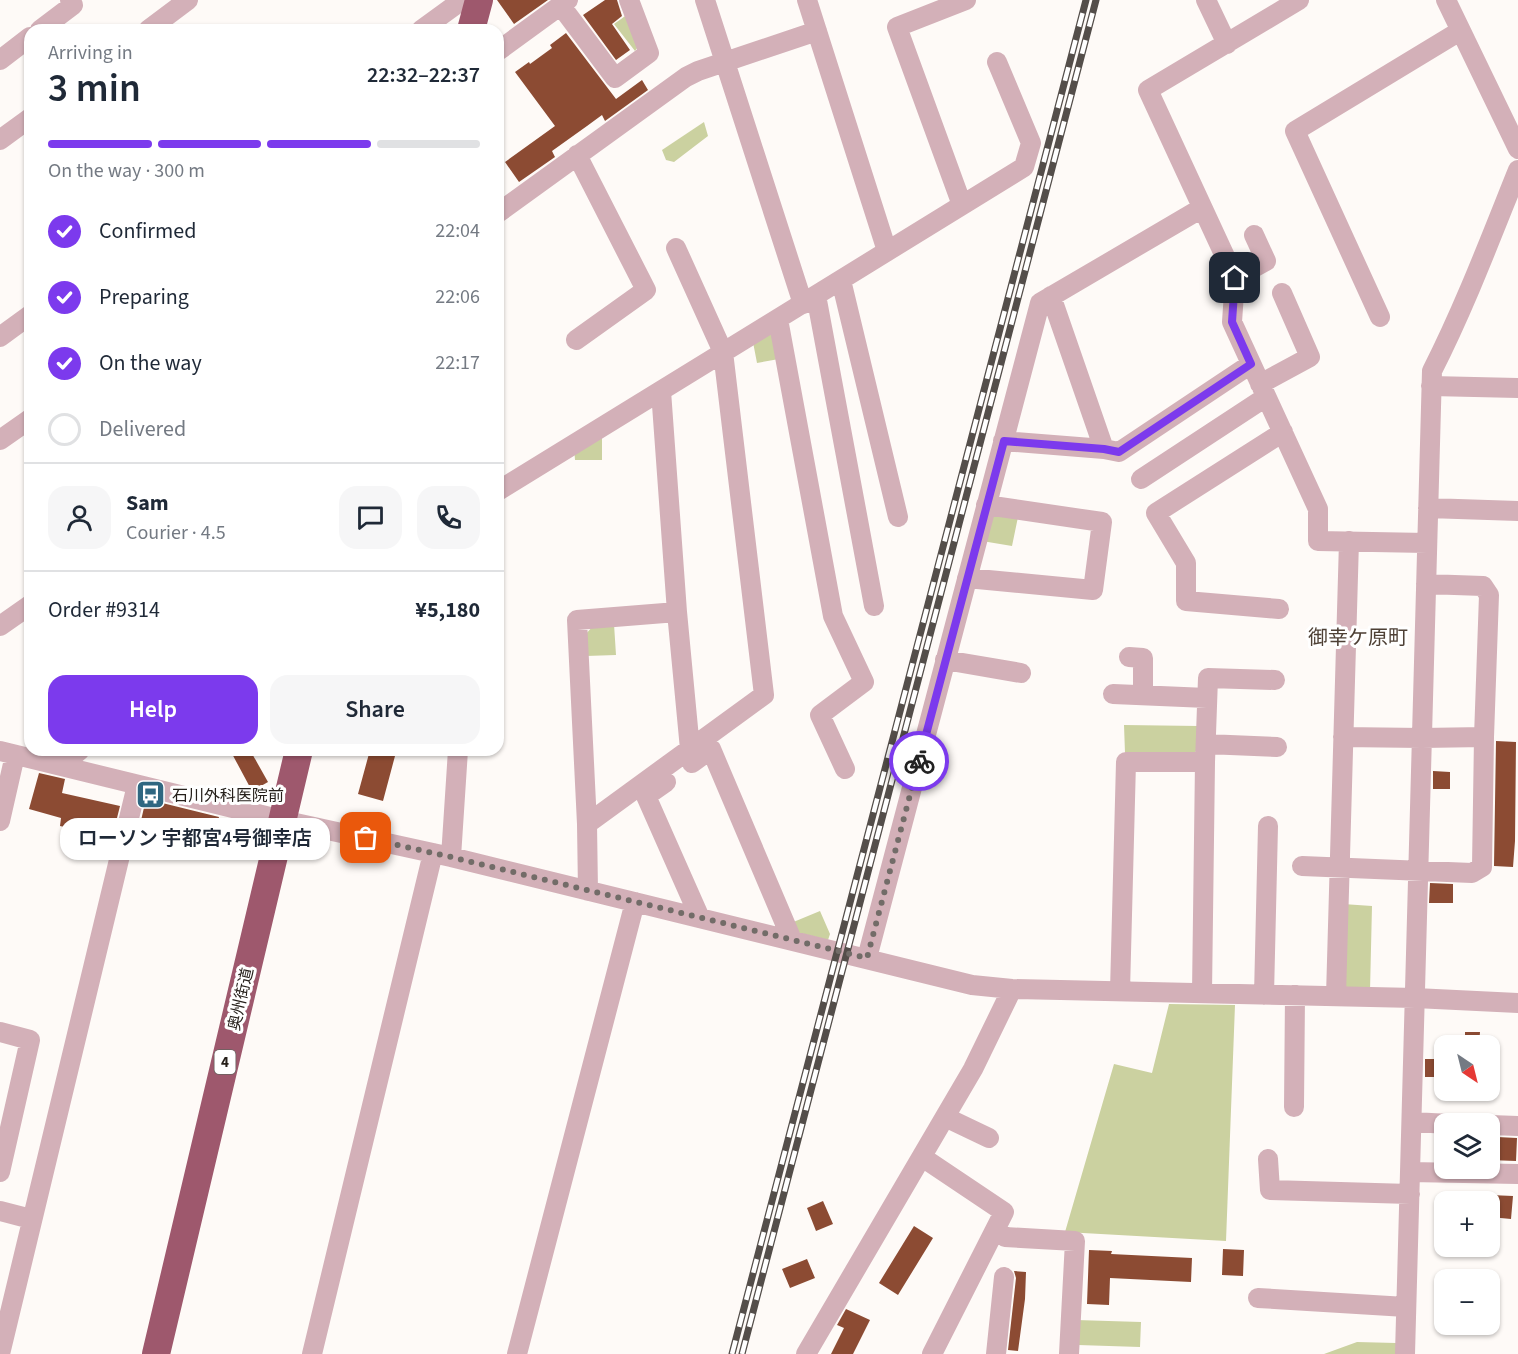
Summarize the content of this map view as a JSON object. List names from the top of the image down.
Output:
{
  "streets": {
    "highway": ["奥州街道", "4"]
  },
  "districts": ["御幸ケ原町"],
  "places": {
    "bus stop": ["石川外科医院前"],
    "other": ["ローソン 宇都宮4号御幸店"]
  },
  "north": "bottom right",
  "page": {
    "heading": ["3 min", "Arriving in", "22:32–22:37"],
    "panel": [
      "Sam",
      "Courier · 4.5",
      "Order #9314",
      "¥5,180"
    ],
    "bar": "On the way · 300 m",
    "list": [
      ["Confirmed", "22:04"],
      ["Preparing", "22:06"],
      ["On the way", "22:17"],
      "Delivered"
    ],
    "buttons": ["Help", "Share"],
    "bubble": "ローソン 宇都宮4号御幸店",
    "map_buttons": ["+", "−"]
  }
}
